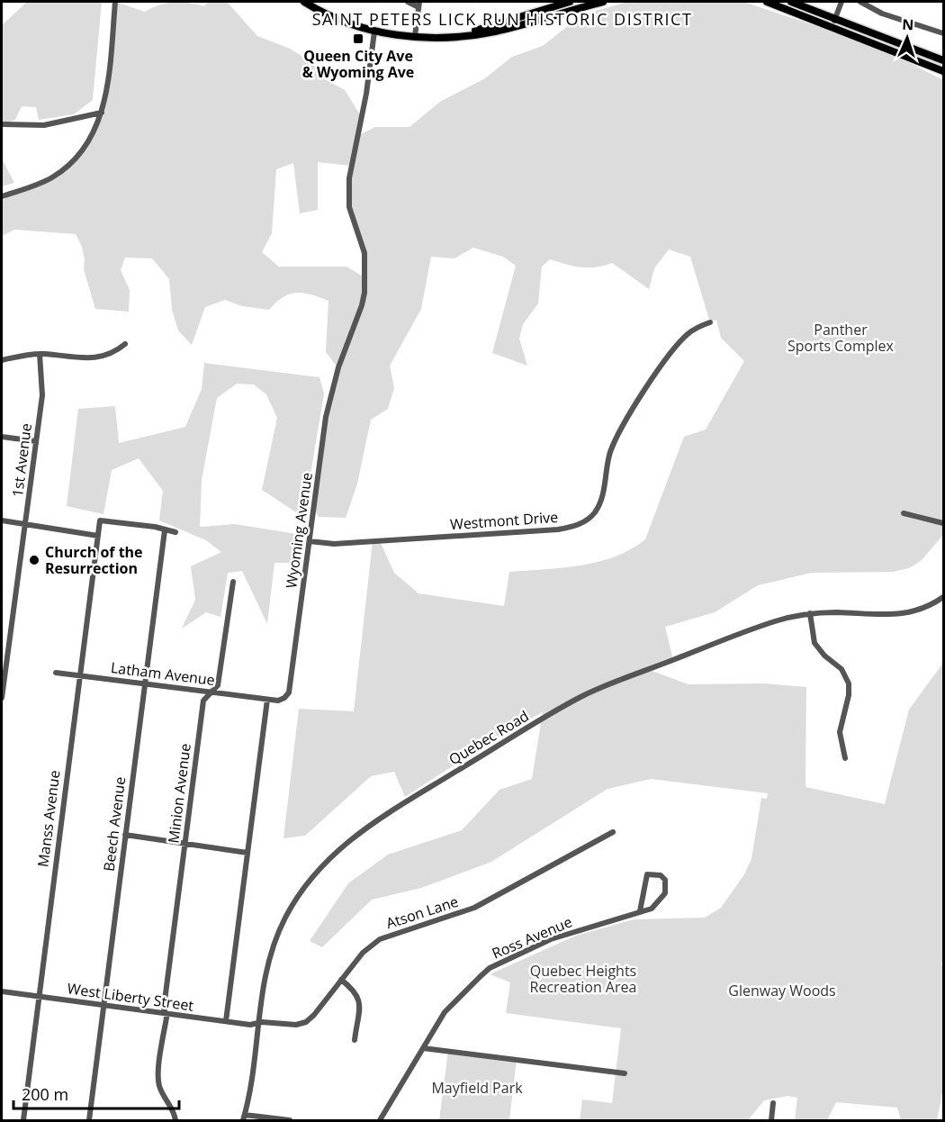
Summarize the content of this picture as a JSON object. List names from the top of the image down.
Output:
{
  "streets": {
    "street": [
      "1st Avenue",
      "Westmont Drive",
      "Wyoming Avenue",
      "Latham Avenue",
      "Quebec Road",
      "Minion Avenue",
      "Manss Avenue",
      "Beech Avenue",
      "Atson Lane",
      "Ross Avenue",
      "West Liberty Street"
    ]
  },
  "crossings": [
    ["Westmont Drive", "Wyoming Avenue"],
    ["Wyoming Avenue", "Latham Avenue"],
    ["Latham Avenue", "Minion Avenue"],
    ["Latham Avenue", "Manss Avenue"],
    ["Latham Avenue", "Beech Avenue"],
    ["Quebec Road", "Atson Lane"],
    ["Quebec Road", "West Liberty Street"],
    ["Minion Avenue", "West Liberty Street"],
    ["Manss Avenue", "Beech Avenue"],
    ["Manss Avenue", "West Liberty Street"],
    ["Beech Avenue", "West Liberty Street"],
    ["Atson Lane", "West Liberty Street"]
  ],
  "districts": ["SAINT PETERS LICK RUN HISTORIC DISTRICT"],
  "parks": [
    "Panther Sports Complex",
    "Quebec Heights Recreation Area",
    "Glenway Woods",
    "Mayfield Park"
  ],
  "places": {
    "transit": ["Queen City Ave & Wyoming Ave"],
    "other": ["Church of the Resurrection"]
  },
  "scale_bar": "200 m",
  "north": "top"
}
